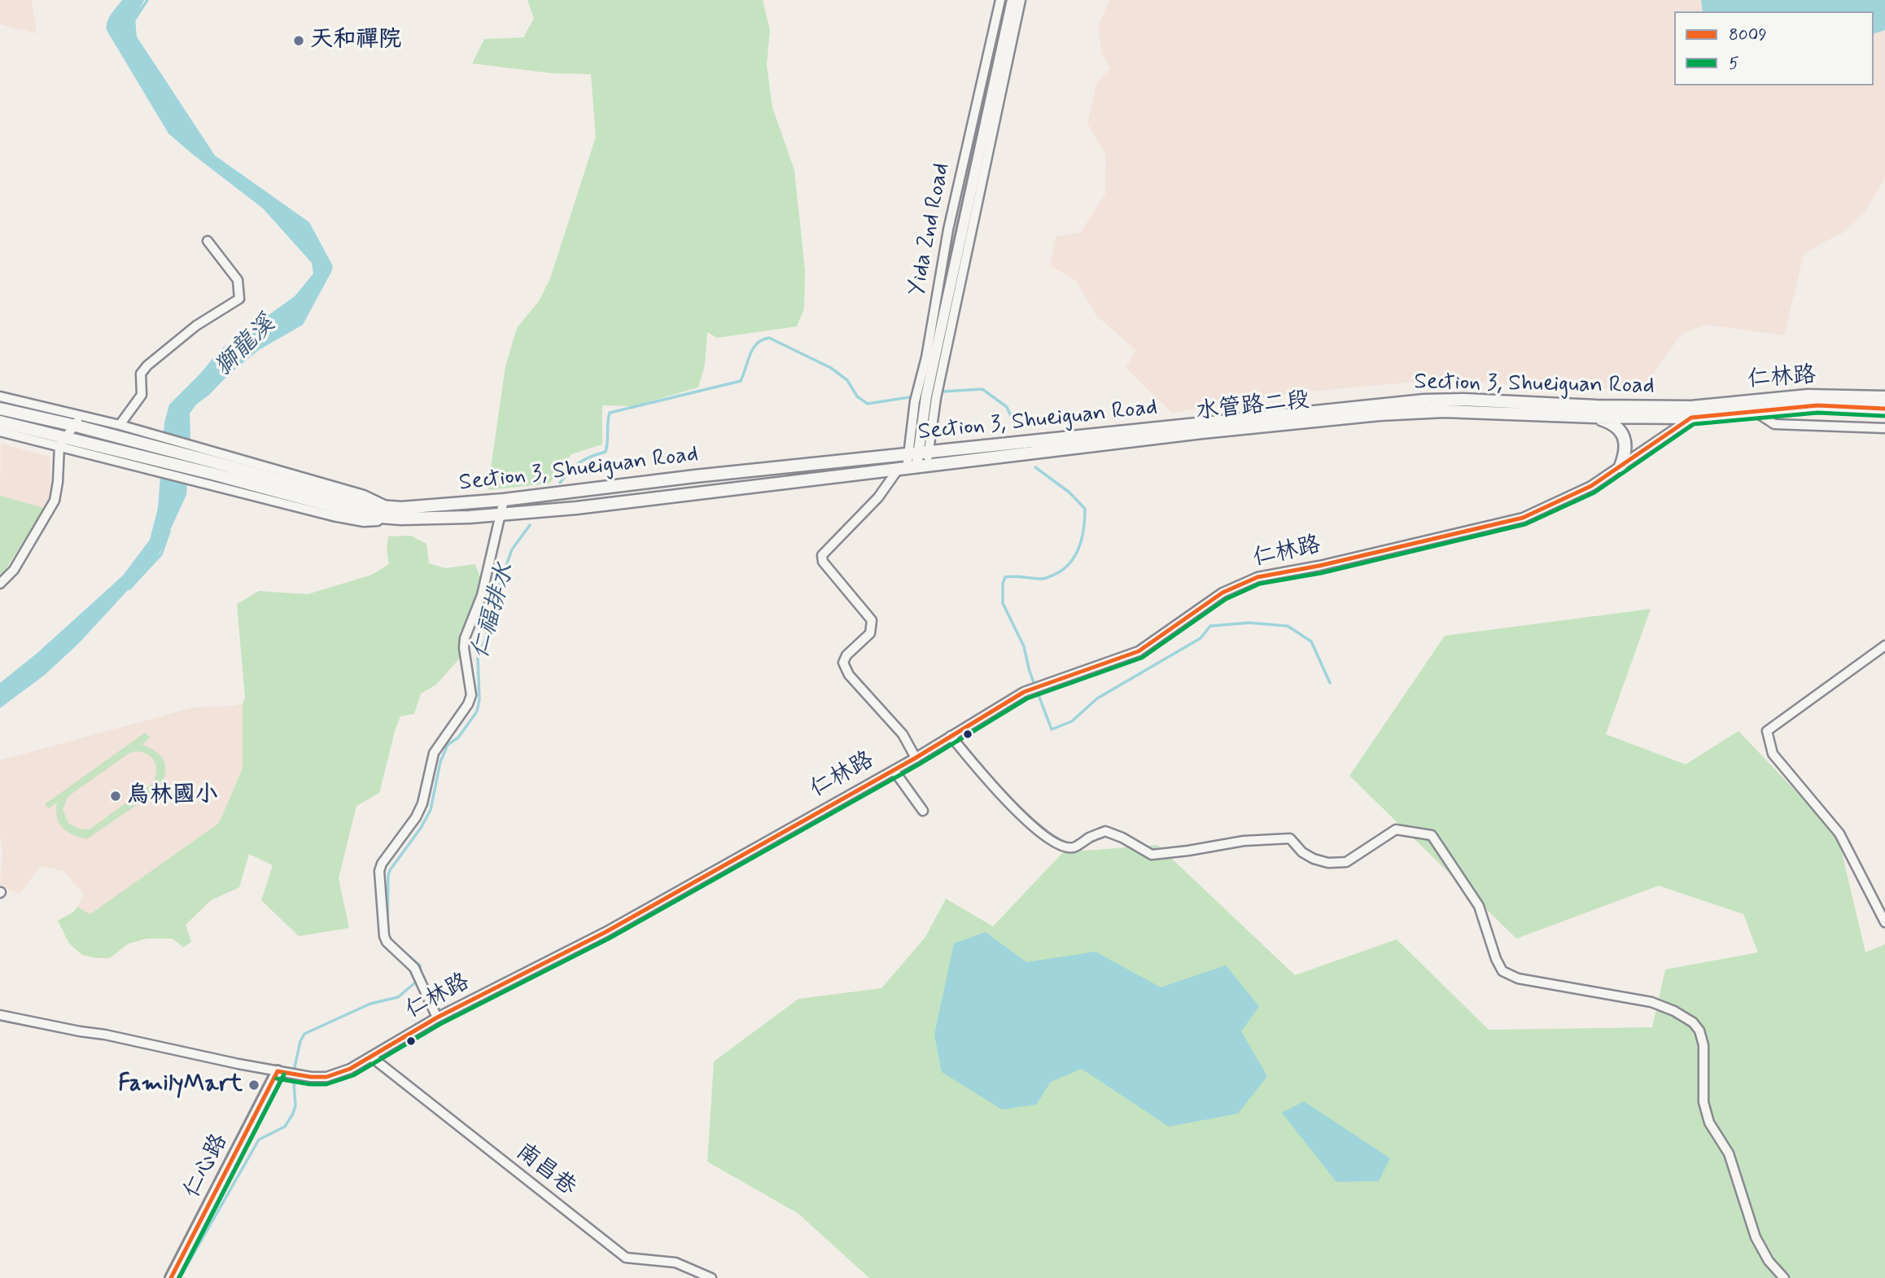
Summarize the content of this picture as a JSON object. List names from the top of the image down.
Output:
{
  "streets": {
    "main road": ["仁林路", "Section 3, Shueiguan Road", "水管路二段"],
    "street": ["Yida 2nd Road", "仁心路", "南昌巷"]
  },
  "crossings": [
    ["Yida 2nd Road", "Section 3, Shueiguan Road"],
    ["Yida 2nd Road", "水管路二段"],
    ["仁林路", "Section 3, Shueiguan Road"],
    ["仁林路", "仁心路"],
    ["仁林路", "南昌巷"],
    ["Section 3, Shueiguan Road", "水管路二段"]
  ],
  "water": ["獅龍溪", "仁福排水"],
  "places": ["天和禪院", "烏林國小", "FamilyMart"],
  "lines": ["transit line 8009", "transit line 5"],
  "legend": ["8009", "5"]
}
